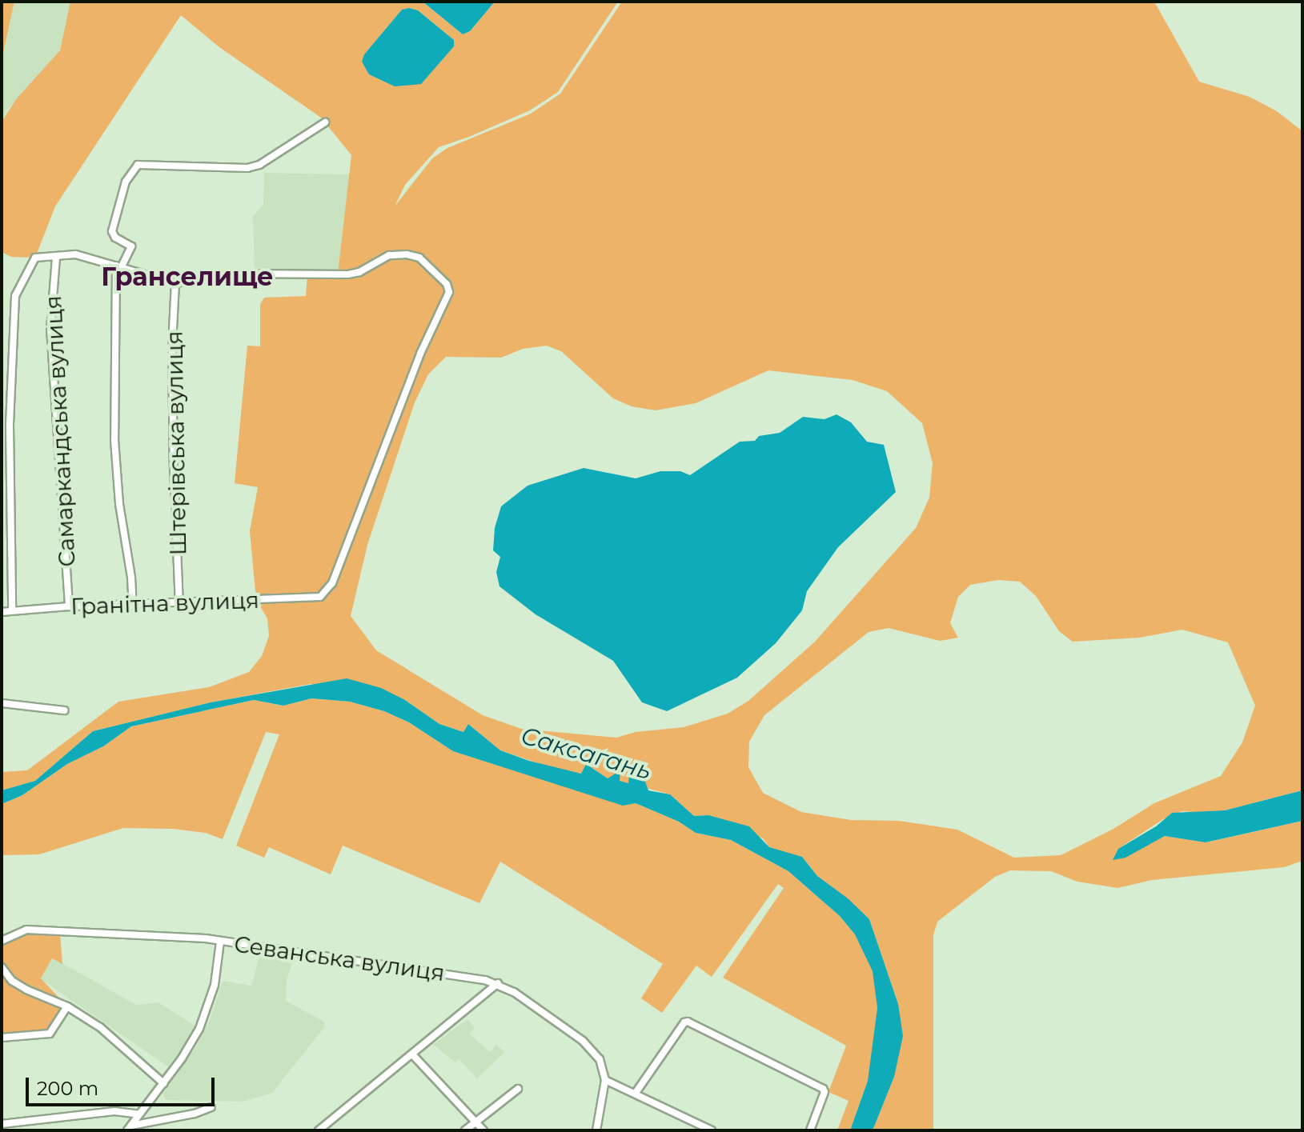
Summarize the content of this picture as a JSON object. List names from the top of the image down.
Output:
{
  "streets": {
    "street": [
      "Самаркандська вулиця",
      "Штерівська вулиця",
      "Гранітна вулиця",
      "Севанська вулиця"
    ]
  },
  "crossings": [
    ["Самаркандська вулиця", "Гранітна вулиця"],
    ["Штерівська вулиця", "Гранітна вулиця"]
  ],
  "districts": ["Гранселище"],
  "water": ["Саксагань"],
  "scale_bar": "200 m"
}
